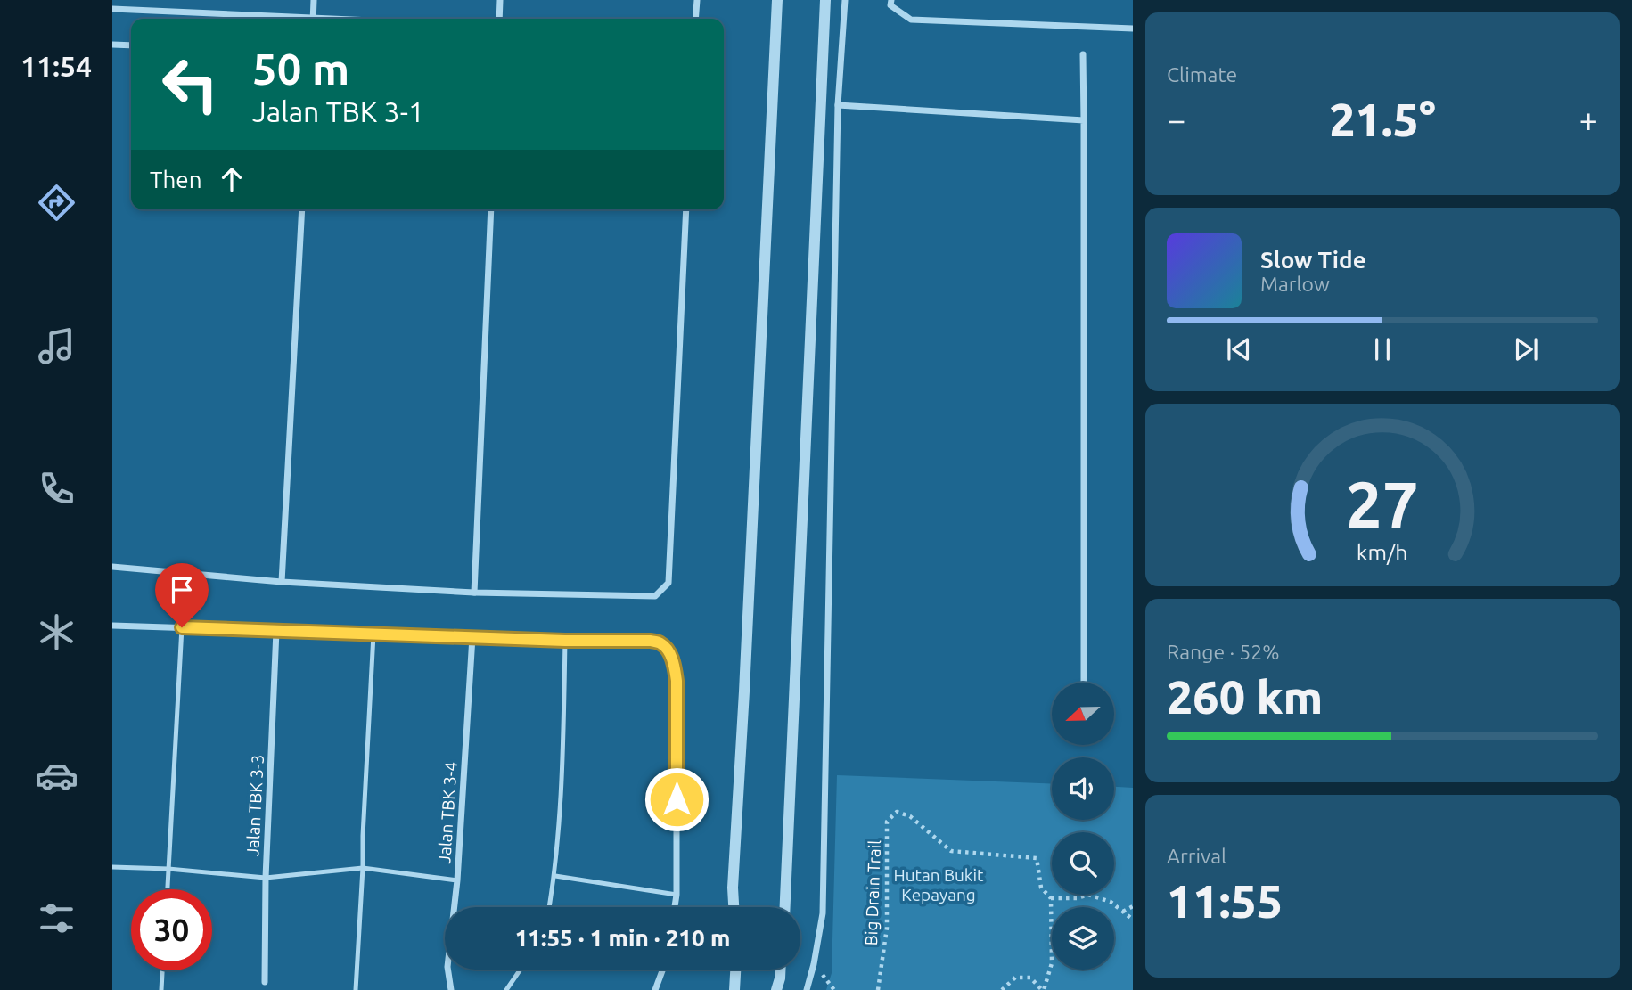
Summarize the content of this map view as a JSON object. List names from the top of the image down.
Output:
{
  "streets": {
    "street": ["Jalan TBK 3-3", "Jalan TBK 3-4"],
    "path": ["Big Drain Trail"]
  },
  "parks": ["Hutan Bukit Kepayang"],
  "north": "left",
  "page": {
    "tabs": "11:54",
    "tile": [
      "Climate",
      ["Range · 52%", "260 km"],
      ["Arrival", "11:55"]
    ],
    "turn": ["50 m", "Jalan TBK 3-1"],
    "heat": ["−", "21.5°", "+"],
    "then": "Then",
    "song": ["Slow Tide", "Marlow"],
    "limit": "30",
    "trip": "11:55 · 1 min · 210 m",
    "gauge": ["27", "km/h"]
  }
}
